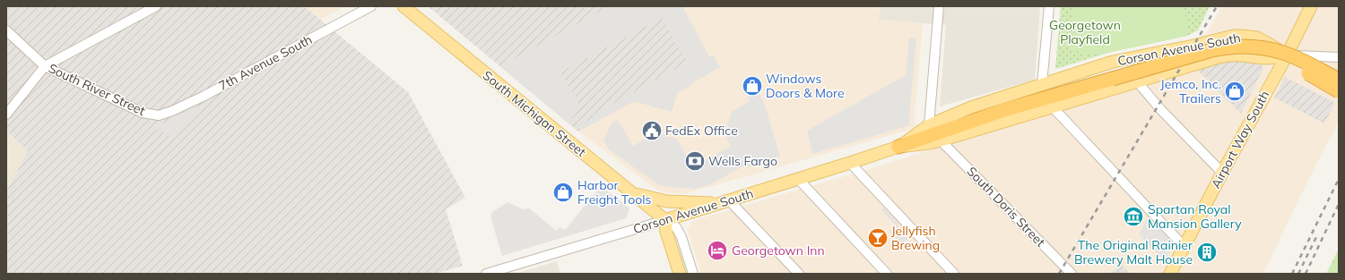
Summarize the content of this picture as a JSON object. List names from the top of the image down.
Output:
{
  "streets": {
    "main road": ["Corson Avenue South", "South Michigan Street", "Airport Way South"],
    "street": ["7th Avenue South", "South River Street", "South Doris Street"]
  },
  "crossings": [
    ["Corson Avenue South", "South Michigan Street"],
    ["Corson Avenue South", "Airport Way South"],
    ["Corson Avenue South", "South Doris Street"],
    ["7th Avenue South", "South River Street"]
  ],
  "parks": ["Georgetown Playfield"],
  "places": {
    "shop": ["Windows Doors & More", "Jemco, Inc. Trailers", "Harbor Freight Tools"],
    "public building": ["FedEx Office"],
    "bank": ["Wells Fargo"],
    "museum": ["Spartan Royal Mansion Gallery"],
    "bar": ["Jellyfish Brewing"],
    "hotel": ["Georgetown Inn"],
    "building": ["The Original Rainier Brewery Malt House"]
  }
}
